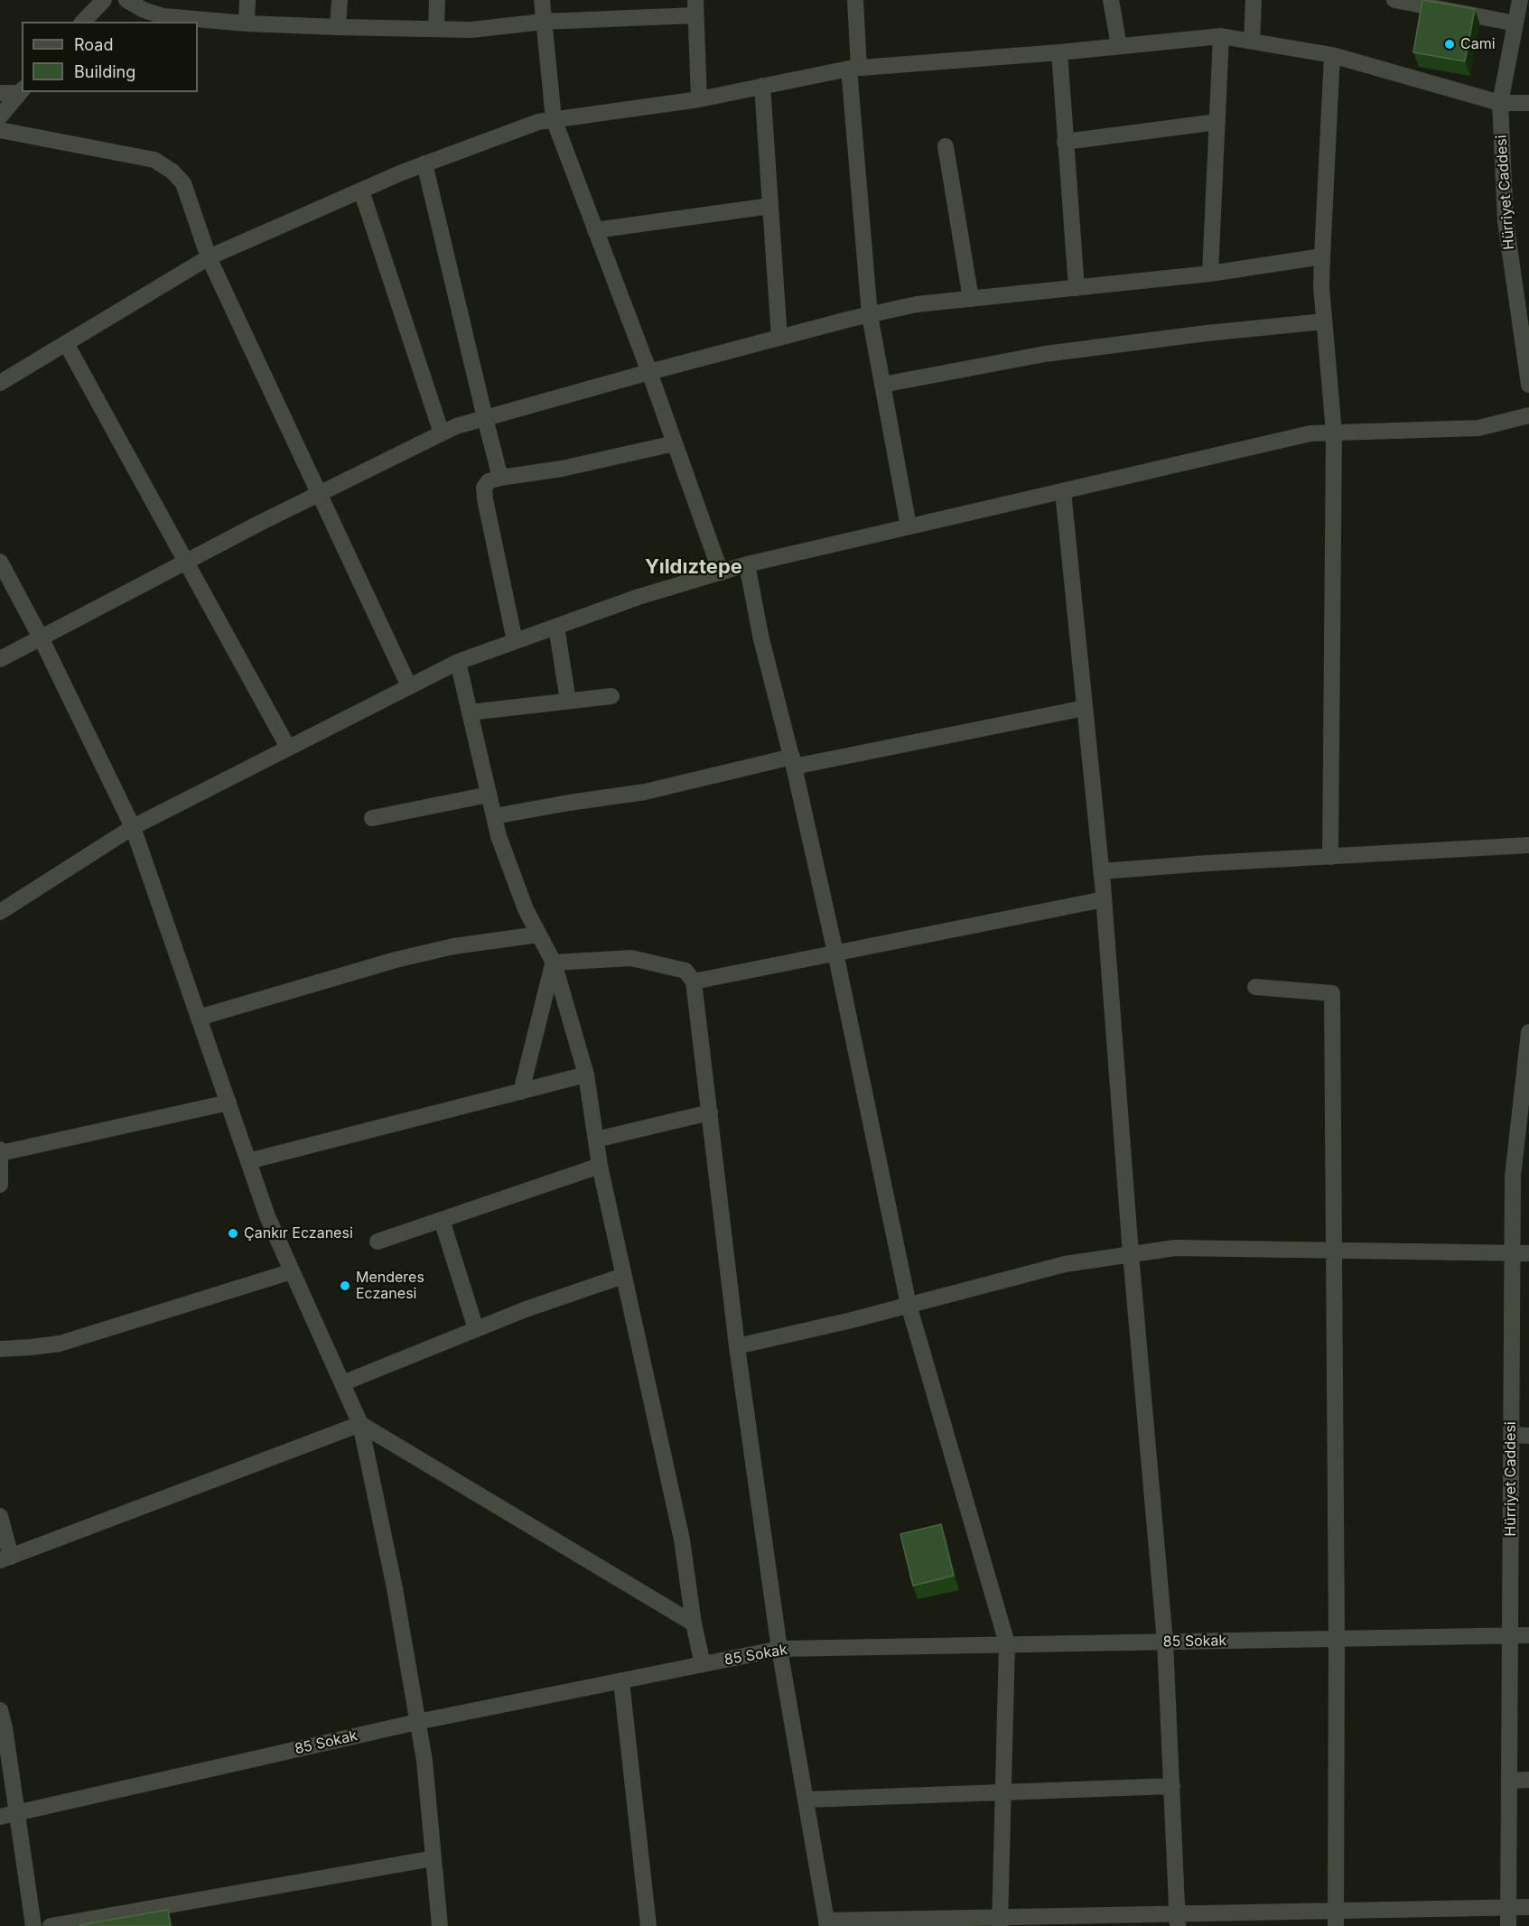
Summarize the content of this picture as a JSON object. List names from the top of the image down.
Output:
{
  "streets": {
    "street": ["Hürriyet Caddesi", "85 Sokak"]
  },
  "crossings": [
    ["Hürriyet Caddesi", "85 Sokak"]
  ],
  "districts": ["Yıldıztepe"],
  "places": ["Cami", "Çankır Eczanesi", "Menderes Eczanesi"],
  "legend": ["Road", "Building"]
}
